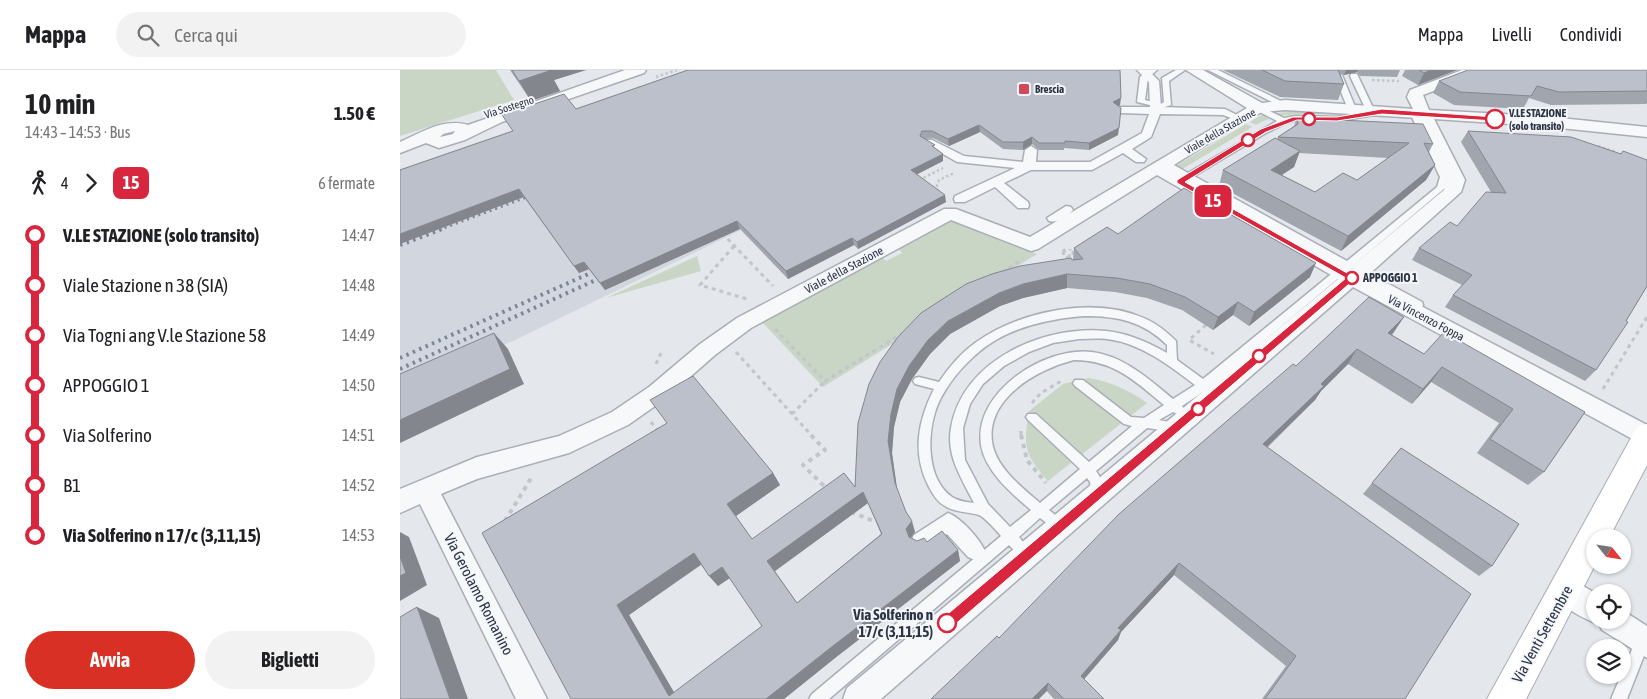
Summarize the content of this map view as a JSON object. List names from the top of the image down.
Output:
{
  "streets": {
    "main road": ["Via Venti Settembre"],
    "street": [
      "Via Sostegno",
      "Viale della Stazione",
      "Via Vincenzo Foppa",
      "Via Gerolamo Romanino"
    ]
  },
  "crossings": [
    ["Via Vincenzo Foppa", "Via Venti Settembre"]
  ],
  "places": {
    "transit": ["Brescia"],
    "other": ["V.LE STAZIONE (solo transito)", "APPOGGIO 1", "Via Solferino n 17/c (3,11,15)"]
  },
  "lines": ["bus line 15"],
  "north": "bottom right",
  "page": {
    "header": "Mappa",
    "search": "Cerca qui",
    "nav": ["Mappa", "Livelli", "Condividi"],
    "heading": ["10 min", "14:43 – 14:53 · Bus", "1.50 €"],
    "on_map": "15",
    "legs": ["4", "15", "6 fermate"],
    "list": [
      {
        "name": "V.LE STAZIONE (solo transito)",
        "value": "14:47"
      },
      {
        "name": "Viale Stazione n 38 (SIA)",
        "value": "14:48"
      },
      {
        "name": "Via Togni ang V.le Stazione 58",
        "value": "14:49"
      },
      {
        "name": "APPOGGIO 1",
        "value": "14:50"
      },
      {
        "name": "Via Solferino",
        "value": "14:51"
      },
      {
        "name": "B1",
        "value": "14:52"
      },
      {
        "name": "Via Solferino n 17/c (3,11,15)",
        "value": "14:53"
      }
    ],
    "buttons": ["Avvia", "Biglietti"]
  }
}
